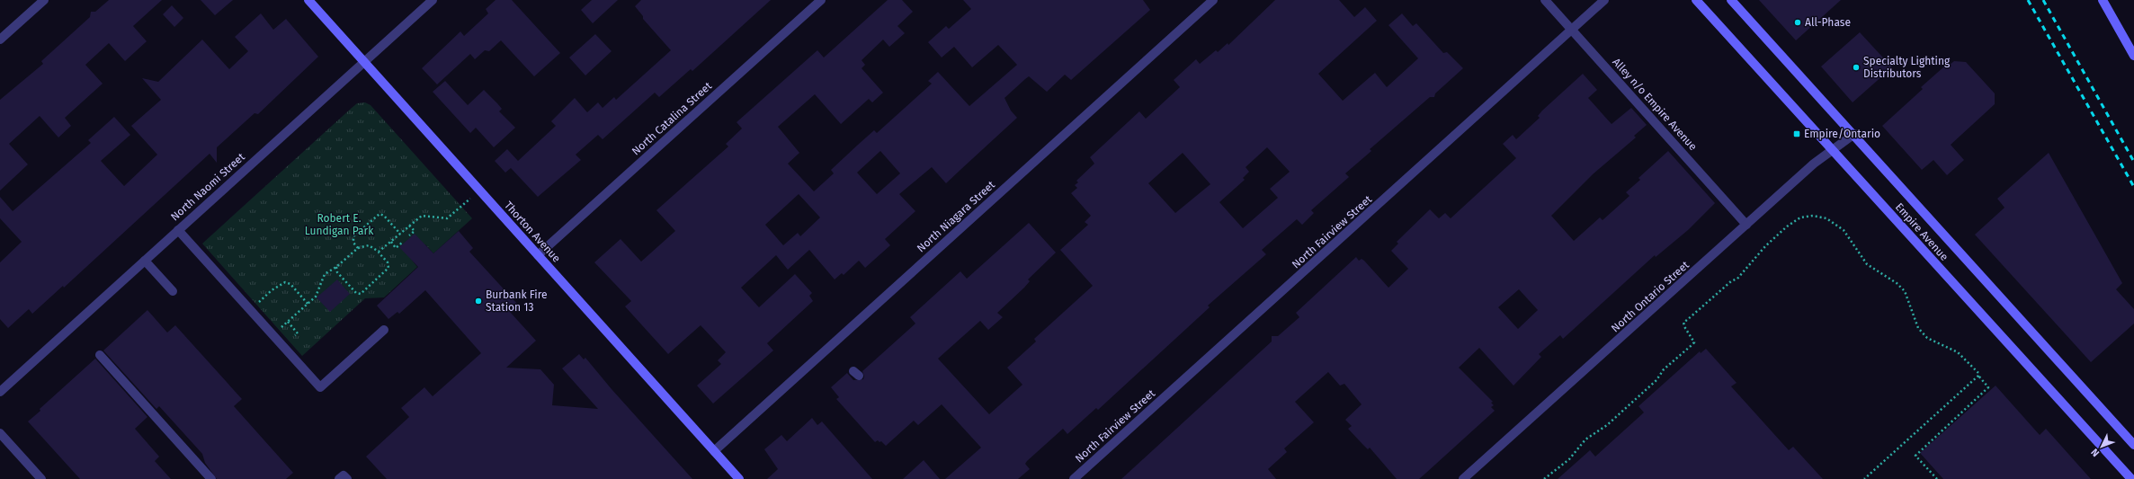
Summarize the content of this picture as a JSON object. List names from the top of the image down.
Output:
{
  "streets": {
    "main road": ["Thorton Avenue", "Empire Avenue"],
    "street": [
      "Alley n/o Empire Avenue",
      "North Catalina Street",
      "North Naomi Street",
      "North Niagara Street",
      "North Fairview Street",
      "North Ontario Street"
    ]
  },
  "crossings": [
    ["Alley n/o Empire Avenue", "North Fairview Street"],
    ["Alley n/o Empire Avenue", "North Ontario Street"],
    ["North Catalina Street", "Thorton Avenue"],
    ["North Naomi Street", "Thorton Avenue"],
    ["North Niagara Street", "Thorton Avenue"],
    ["Empire Avenue", "North Ontario Street"]
  ],
  "parks": ["Robert E. Lundigan Park"],
  "places": {
    "other": ["All-Phase", "Specialty Lighting Distributors", "Burbank Fire Station 13"],
    "transit": ["Empire/Ontario"]
  },
  "north": "bottom left"
}
